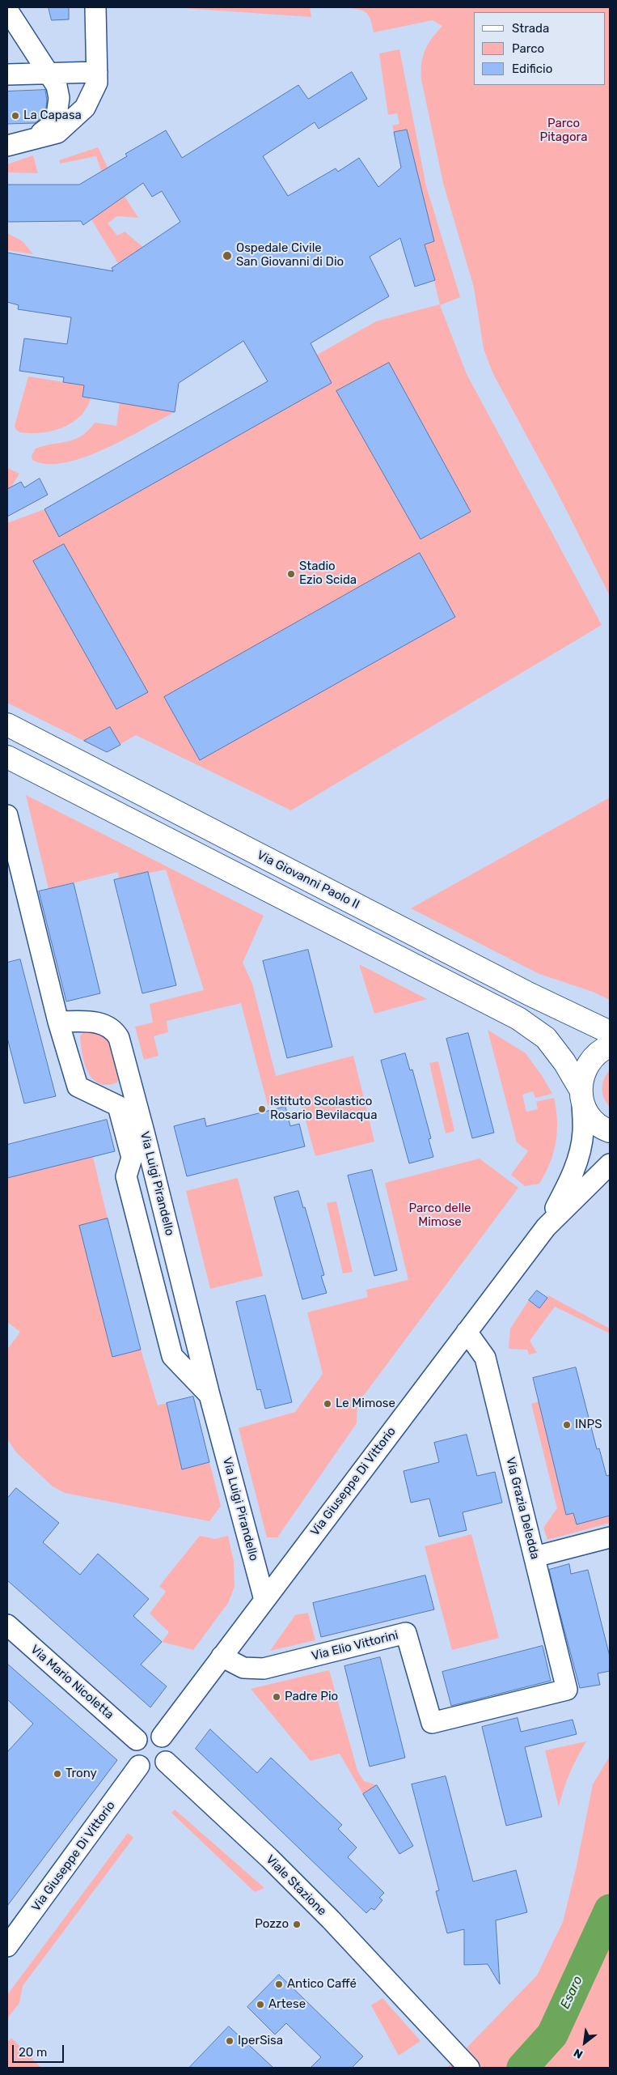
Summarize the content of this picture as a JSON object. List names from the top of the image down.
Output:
{
  "streets": {
    "street": [
      "Via Giovanni Paolo II",
      "Via Luigi Pirandello",
      "Via Giuseppe Di Vittorio",
      "Via Grazia Deledda",
      "Via Elio Vittorini",
      "Via Mario Nicoletta",
      "Viale Stazione"
    ]
  },
  "crossings": [
    ["Via Luigi Pirandello", "Via Giuseppe Di Vittorio"],
    ["Via Giuseppe Di Vittorio", "Via Grazia Deledda"],
    ["Via Giuseppe Di Vittorio", "Via Elio Vittorini"],
    ["Via Giuseppe Di Vittorio", "Via Mario Nicoletta"],
    ["Via Giuseppe Di Vittorio", "Viale Stazione"],
    ["Via Grazia Deledda", "Via Elio Vittorini"],
    ["Via Mario Nicoletta", "Viale Stazione"]
  ],
  "water": ["Esaro"],
  "parks": ["Parco Pitagora", "Parco delle Mimose"],
  "places": [
    "La Capasa",
    "Ospedale Civile San Giovanni di Dio",
    "Stadio Ezio Scida",
    "Istituto Scolastico Rosario Bevilacqua",
    "Le Mimose",
    "INPS",
    "Padre Pio",
    "Trony",
    "Pozzo",
    "Antico Caffé",
    "Artese",
    "IperSisa"
  ],
  "legend": ["Strada", "Parco", "Edificio"],
  "scale_bar": "20 m",
  "north": "bottom left"
}
